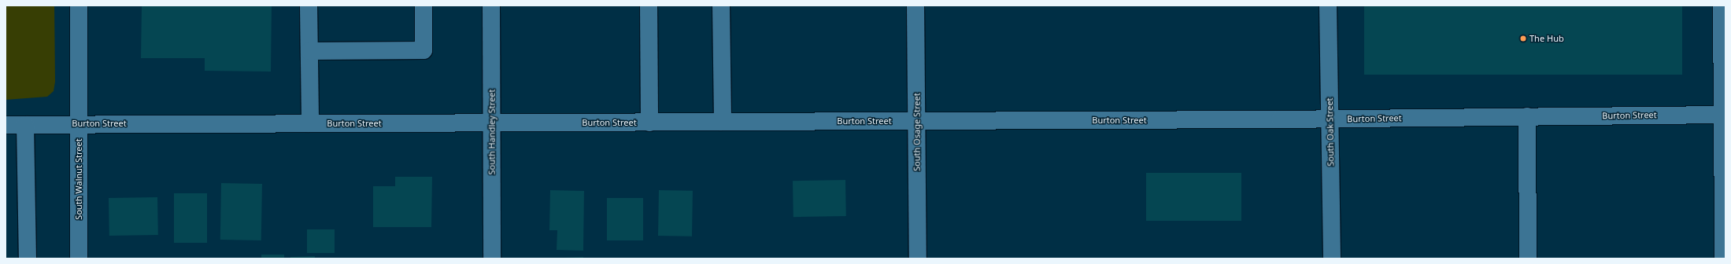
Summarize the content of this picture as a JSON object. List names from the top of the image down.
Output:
{
  "streets": {
    "street": [
      "Burton Street",
      "South Handley Street",
      "South Osage Street",
      "South Oak Street",
      "South Walnut Street"
    ]
  },
  "crossings": [
    ["Burton Street", "South Handley Street"],
    ["Burton Street", "South Osage Street"],
    ["Burton Street", "South Oak Street"],
    ["Burton Street", "South Walnut Street"]
  ],
  "places": ["The Hub"]
}
